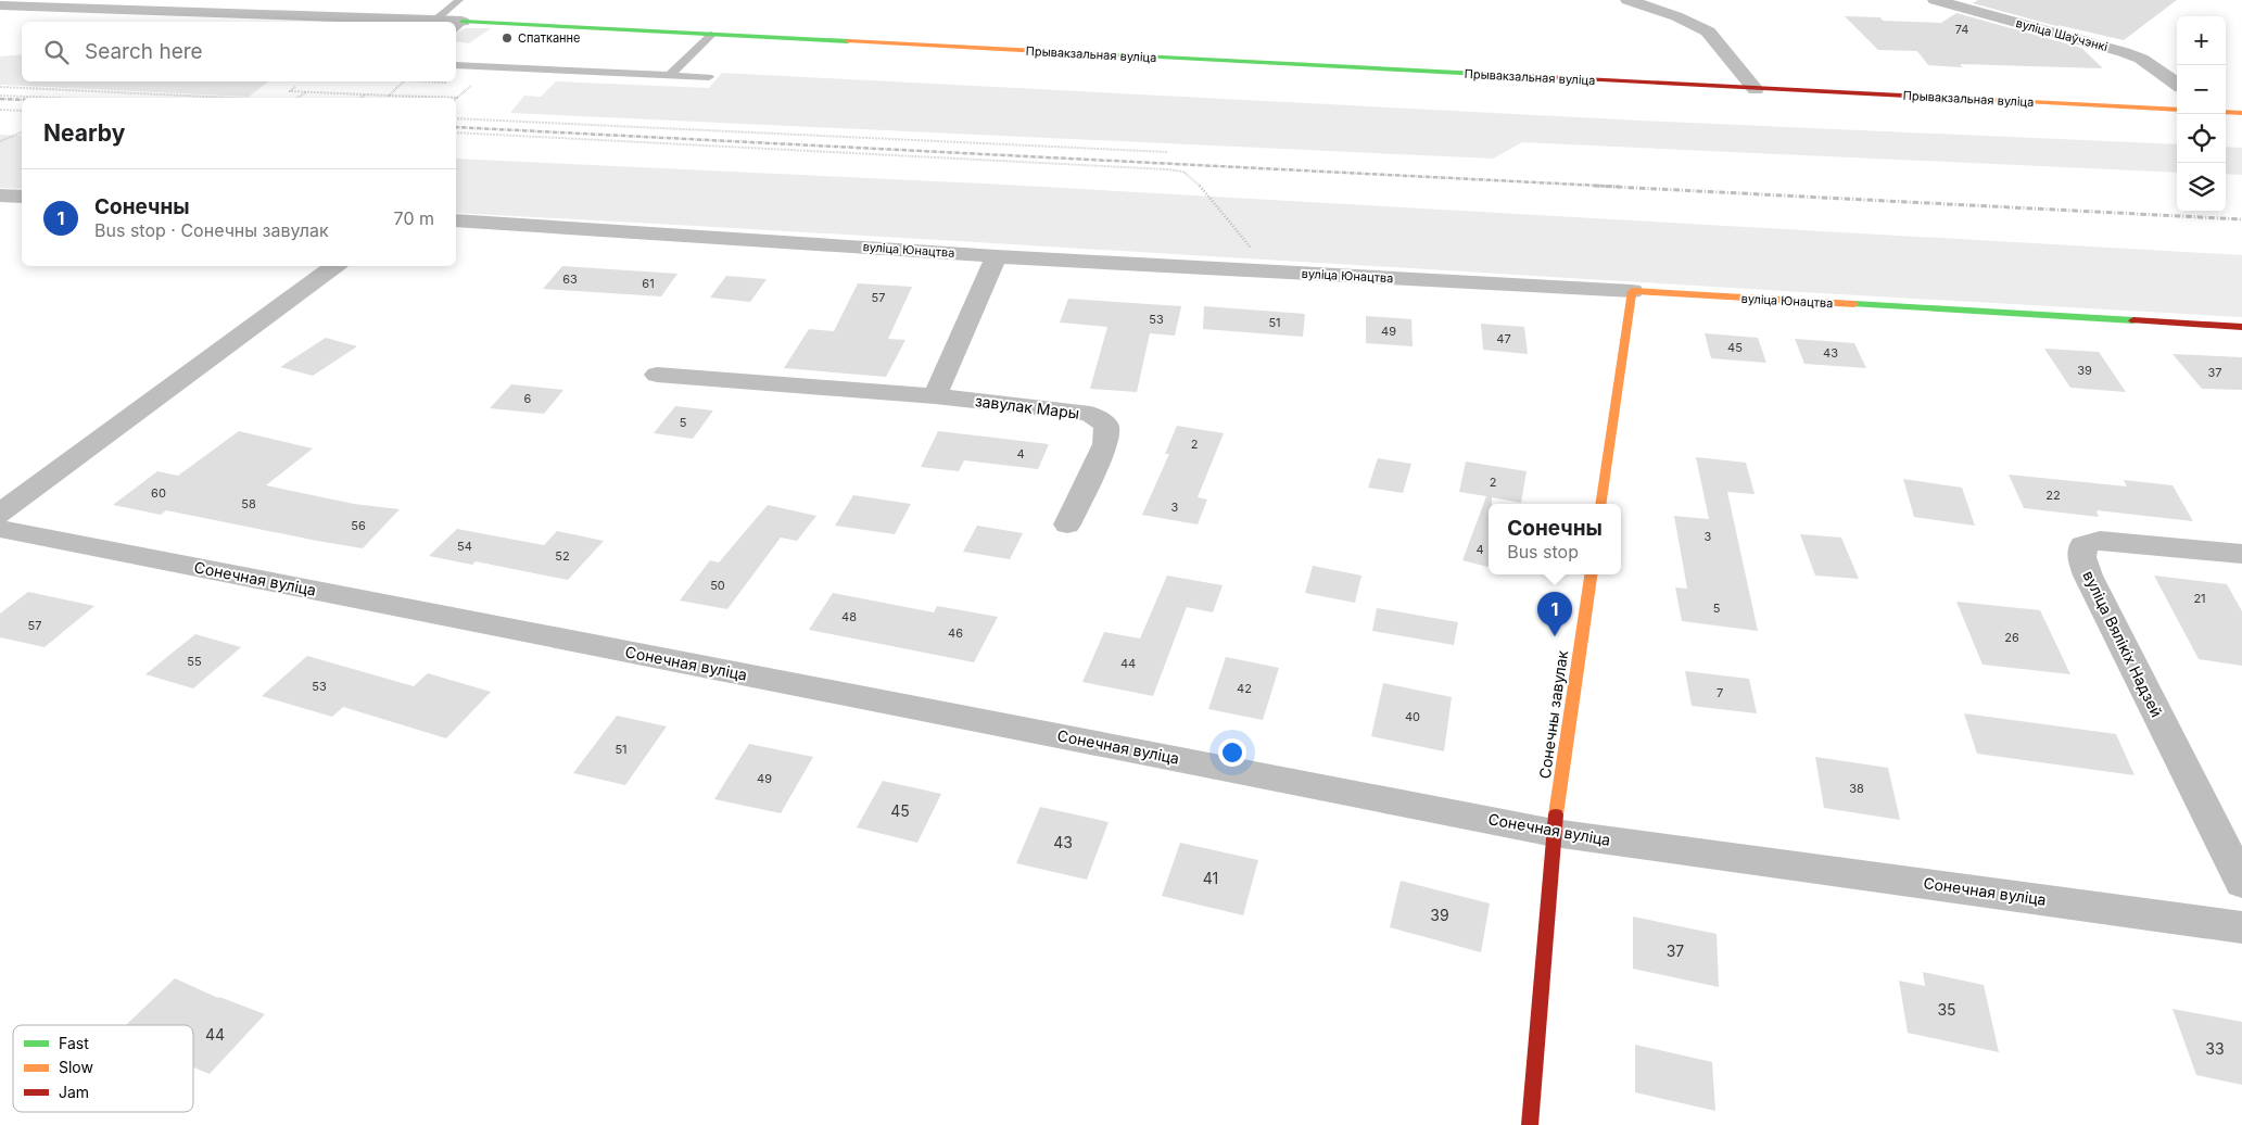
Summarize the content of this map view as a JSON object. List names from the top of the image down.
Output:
{
  "streets": {
    "street": [
      "вуліца Шаўчэнкі",
      "Прывакзальная вуліца",
      "вуліца Юнацтва",
      "завулак Мары",
      "Сонечная вуліца",
      "вуліца Вялікіх Надзей",
      "Сонечны завулак"
    ]
  },
  "crossings": [
    ["Сонечная вуліца", "Сонечны завулак"]
  ],
  "places": ["Спатканне"],
  "house_numbers": [
    "74",
    "63",
    "61",
    "57",
    "53",
    "51",
    "49",
    "47",
    "45",
    "43",
    "39",
    "37",
    "6",
    "5",
    "2",
    "4",
    "2",
    "60",
    "22",
    "58",
    "3",
    "56",
    "3",
    "54",
    "4",
    "52",
    "50",
    "21",
    "5",
    "48",
    "57",
    "46",
    "26",
    "55",
    "44",
    "53",
    "42",
    "7",
    "40",
    "51",
    "49",
    "38",
    "45",
    "43",
    "41",
    "39",
    "37",
    "35",
    "44",
    "33"
  ],
  "legend": ["Fast", "Slow", "Jam"],
  "page": {
    "map_buttons": ["+", "−"],
    "search": "Search here",
    "heading": "Nearby",
    "list": [
      {
        "mark": "1",
        "name": "Сонечны",
        "note": "Bus stop · Сонечны завулак",
        "value": "70 m"
      }
    ],
    "popup": ["Сонечны", "Bus stop"],
    "pins": "1"
  }
}
